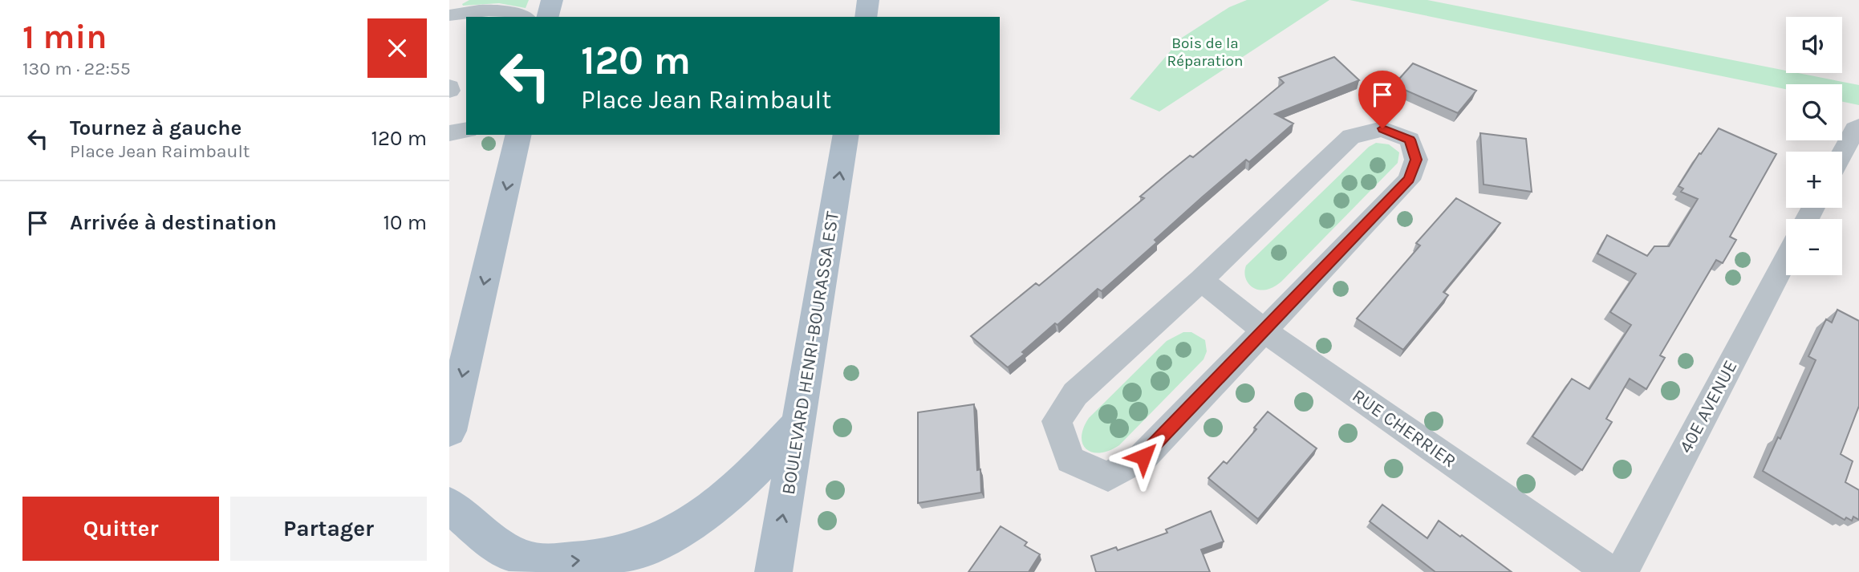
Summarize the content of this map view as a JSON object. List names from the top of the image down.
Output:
{
  "streets": {
    "main road": ["BOULEVARD HENRI-BOURASSA EST"],
    "street": ["40E AVENUE", "RUE CHERRIER"]
  },
  "one_way": ["BOULEVARD HENRI-BOURASSA EST"],
  "parks": ["Bois de la Réparation"],
  "page": {
    "heading": ["1 min", "130 m · 22:55"],
    "map_buttons": ["+", "−"],
    "turn": ["120 m", "Place Jean Raimbault"],
    "list": [
      {
        "name": "Tournez à gauche",
        "note": "Place Jean Raimbault",
        "value": "120 m"
      },
      {
        "name": "Arrivée à destination",
        "value": "10 m"
      }
    ],
    "buttons": ["Quitter", "Partager"]
  }
}
